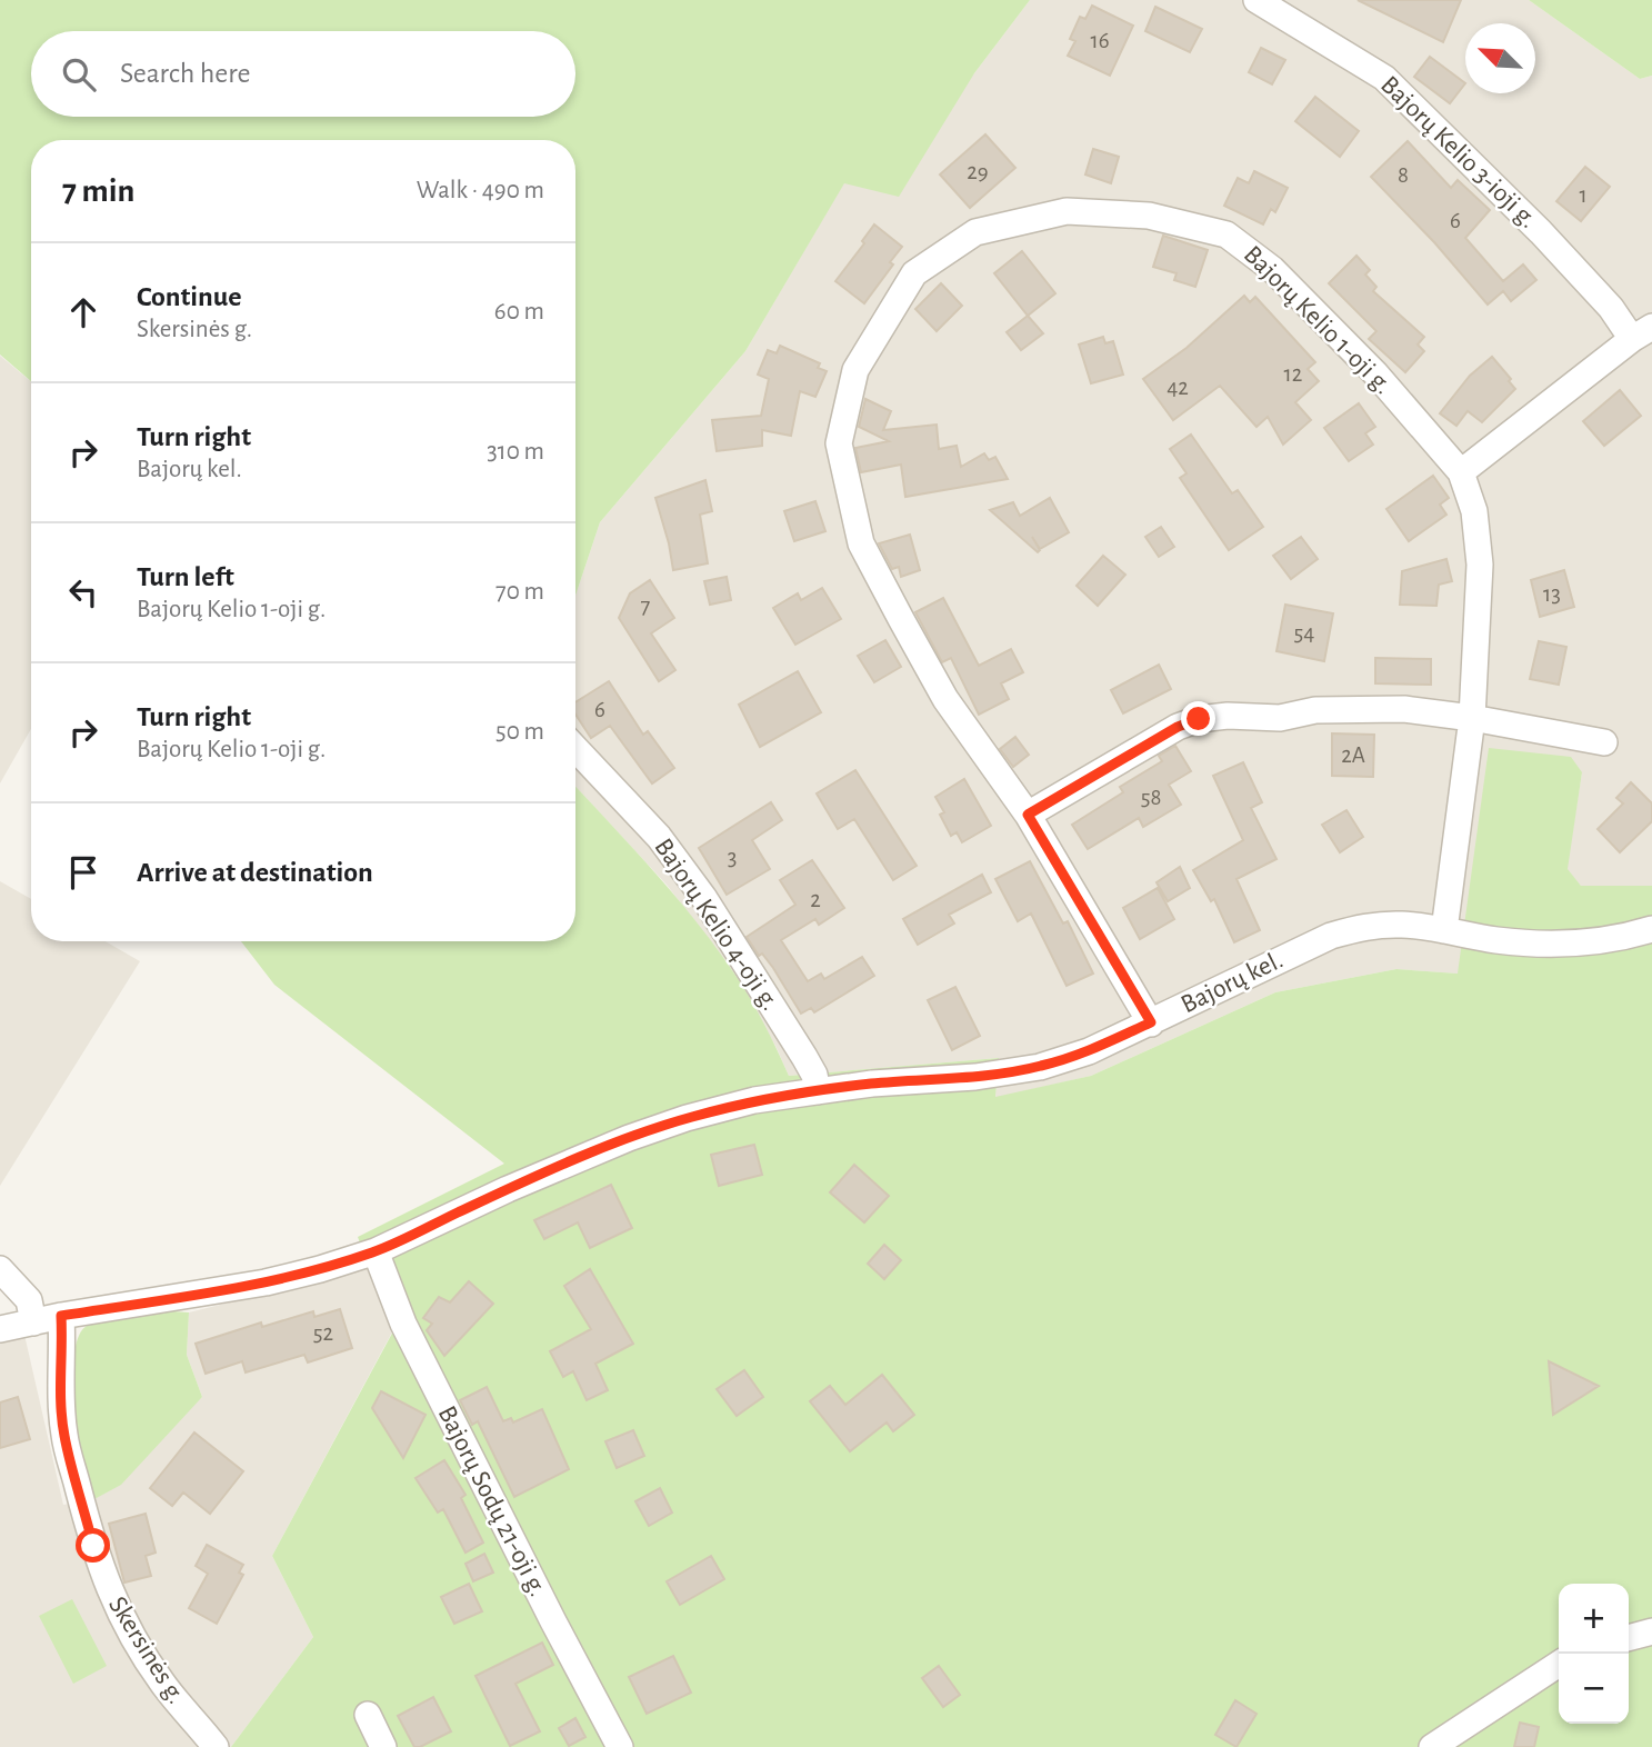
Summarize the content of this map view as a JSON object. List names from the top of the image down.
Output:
{
  "streets": {
    "street": [
      "Bajorų Kelio 3-ioji g.",
      "Bajorų Kelio 1-oji g.",
      "Bajorų Kelio 4-oji g.",
      "Bajorų kel.",
      "Bajorų Sodų 21-oji g.",
      "Skersinės g."
    ]
  },
  "crossings": [
    ["Bajorų Kelio 1-oji g.", "Bajorų kel."],
    ["Bajorų Kelio 4-oji g.", "Bajorų kel."],
    ["Bajorų kel.", "Bajorų Sodų 21-oji g."],
    ["Bajorų kel.", "Skersinės g."]
  ],
  "house_numbers": [
    "16",
    "29",
    "8",
    "1",
    "6",
    "12",
    "42",
    "13",
    "7",
    "54",
    "6",
    "2A",
    "58",
    "3",
    "2",
    "52"
  ],
  "north": "top left",
  "page": {
    "search": "Search here",
    "heading": ["7 min", "Walk · 490 m"],
    "list": [
      ["Continue", "Skersinės g.", "60 m"],
      ["Turn right", "Bajorų kel.", "310 m"],
      ["Turn left", "Bajorų Kelio 1-oji g.", "70 m"],
      ["Turn right", "Bajorų Kelio 1-oji g.", "50 m"],
      "Arrive at destination"
    ],
    "map_buttons": ["+", "−"]
  }
}
